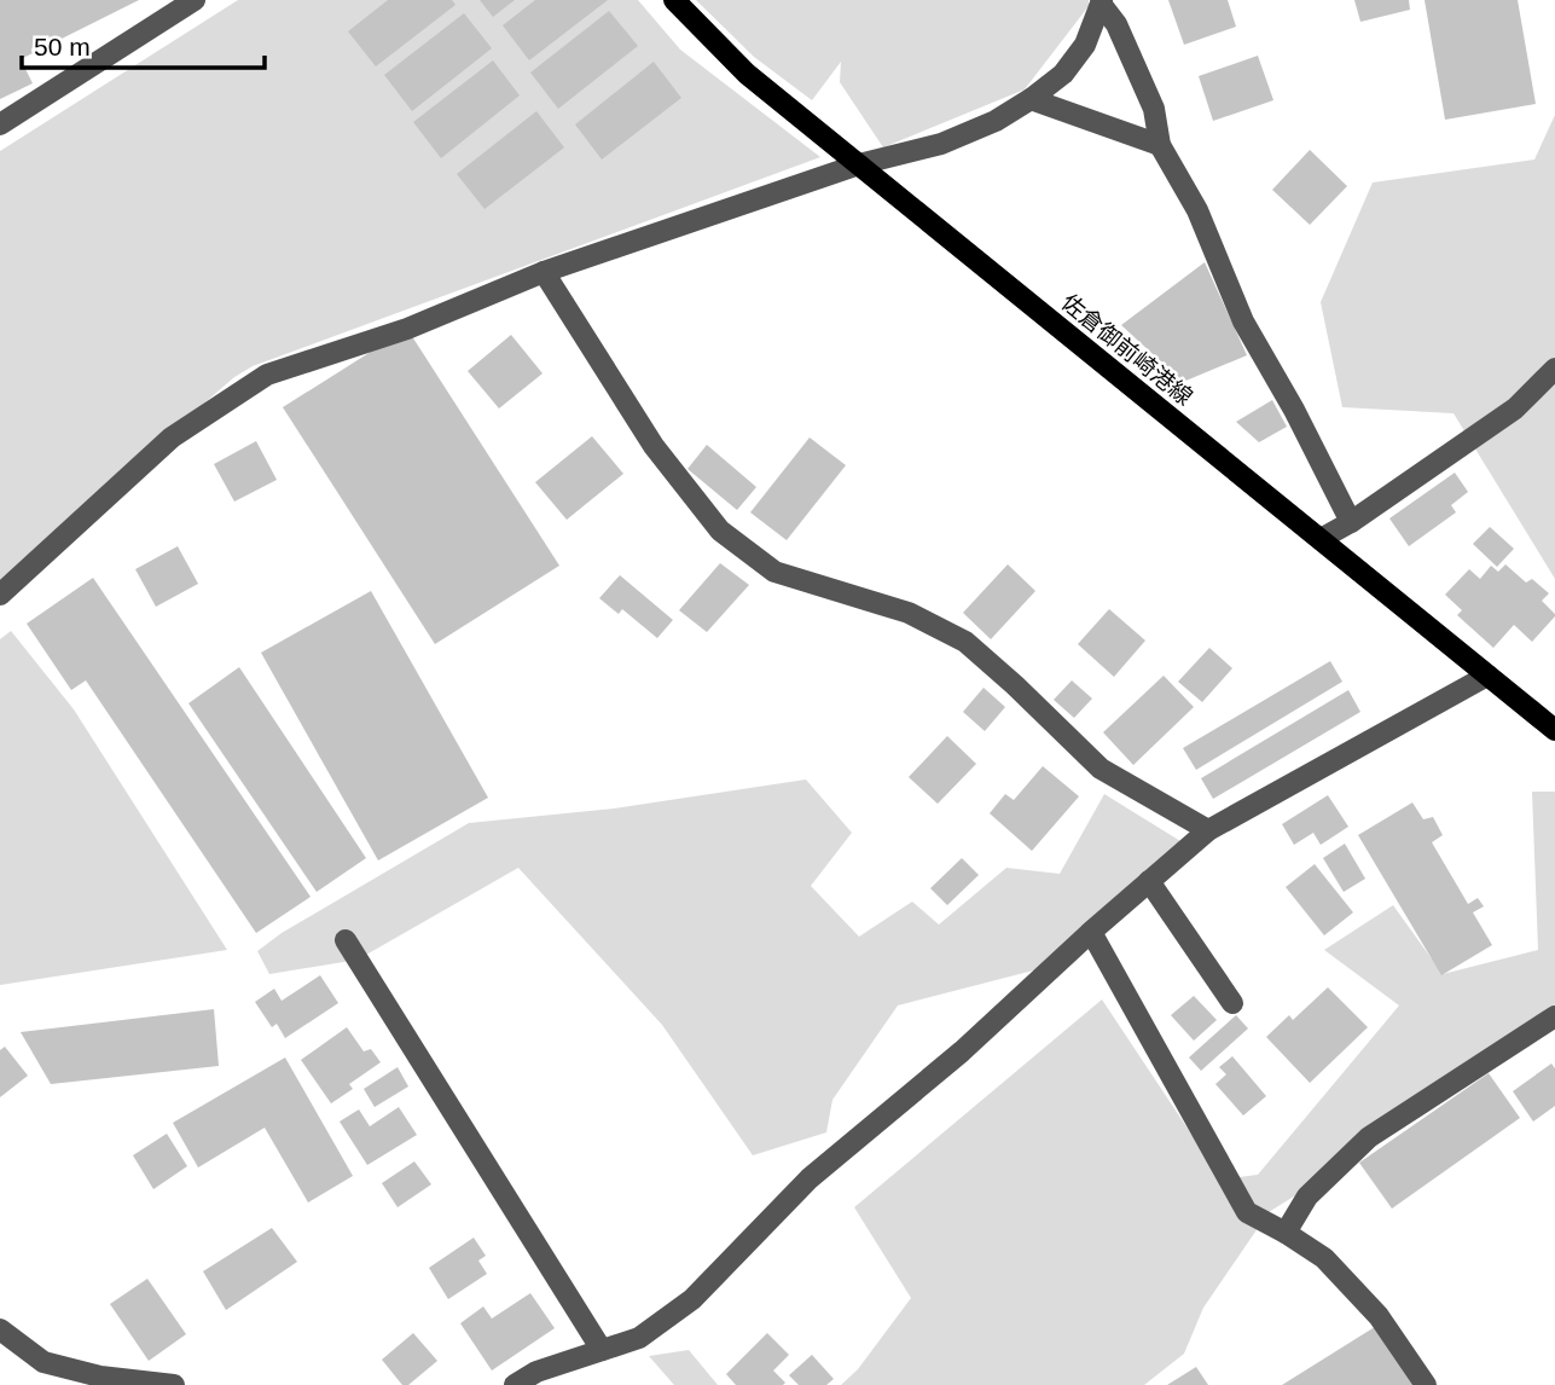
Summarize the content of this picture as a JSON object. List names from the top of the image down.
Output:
{
  "streets": {
    "main road": ["佐倉御前崎港線"]
  },
  "scale_bar": "50 m"
}
